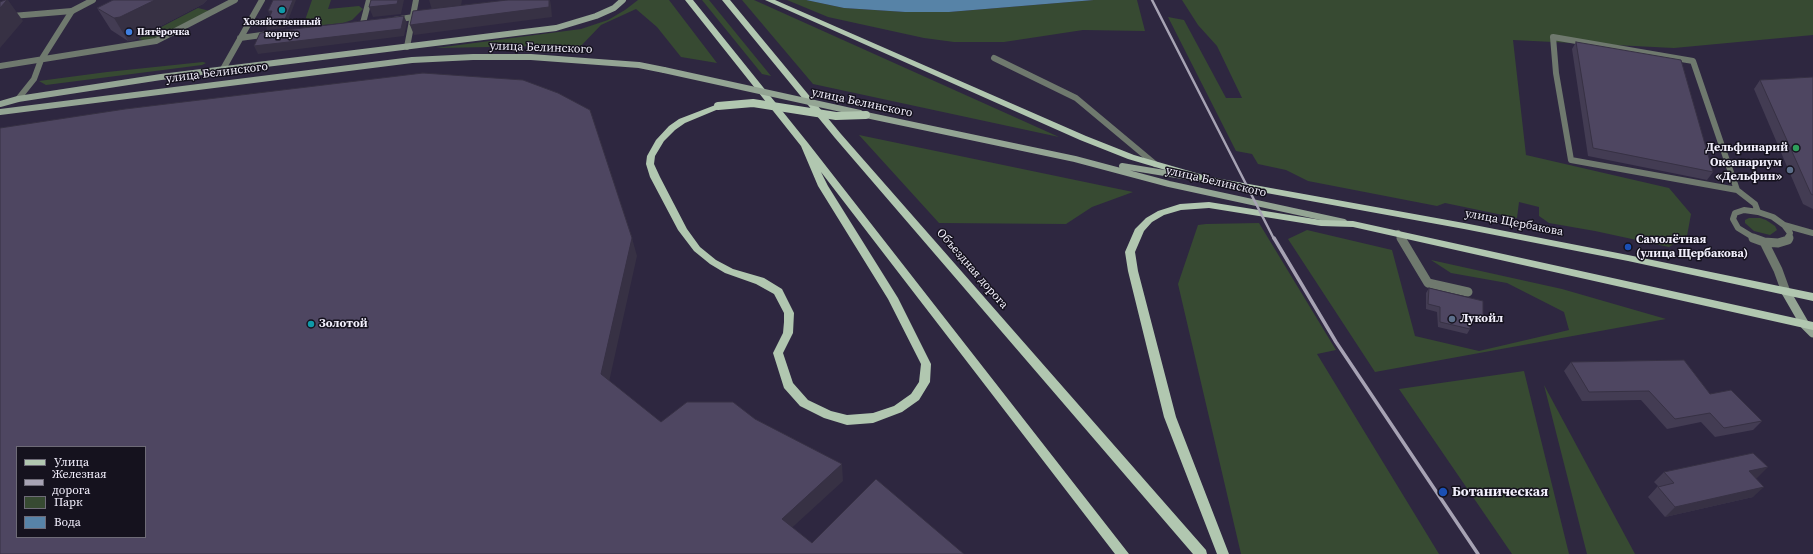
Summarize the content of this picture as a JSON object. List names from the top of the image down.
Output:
{
  "streets": {
    "main road": ["улица Белинского", "улица Щербакова", "Объездная дорога"]
  },
  "crossings": [
    ["улица Белинского", "улица Щербакова"]
  ],
  "places": [
    "Хозяйственный корпус",
    "Пятёрочка",
    "Дельфинарий",
    "Океанариум «Дельфин»",
    "Самолётная (улица Щербакова)",
    "Лукойл",
    "Золотой",
    "Ботаническая"
  ],
  "legend": [
    "Улица",
    "Железная дорога",
    "Парк",
    "Вода"
  ]
}
